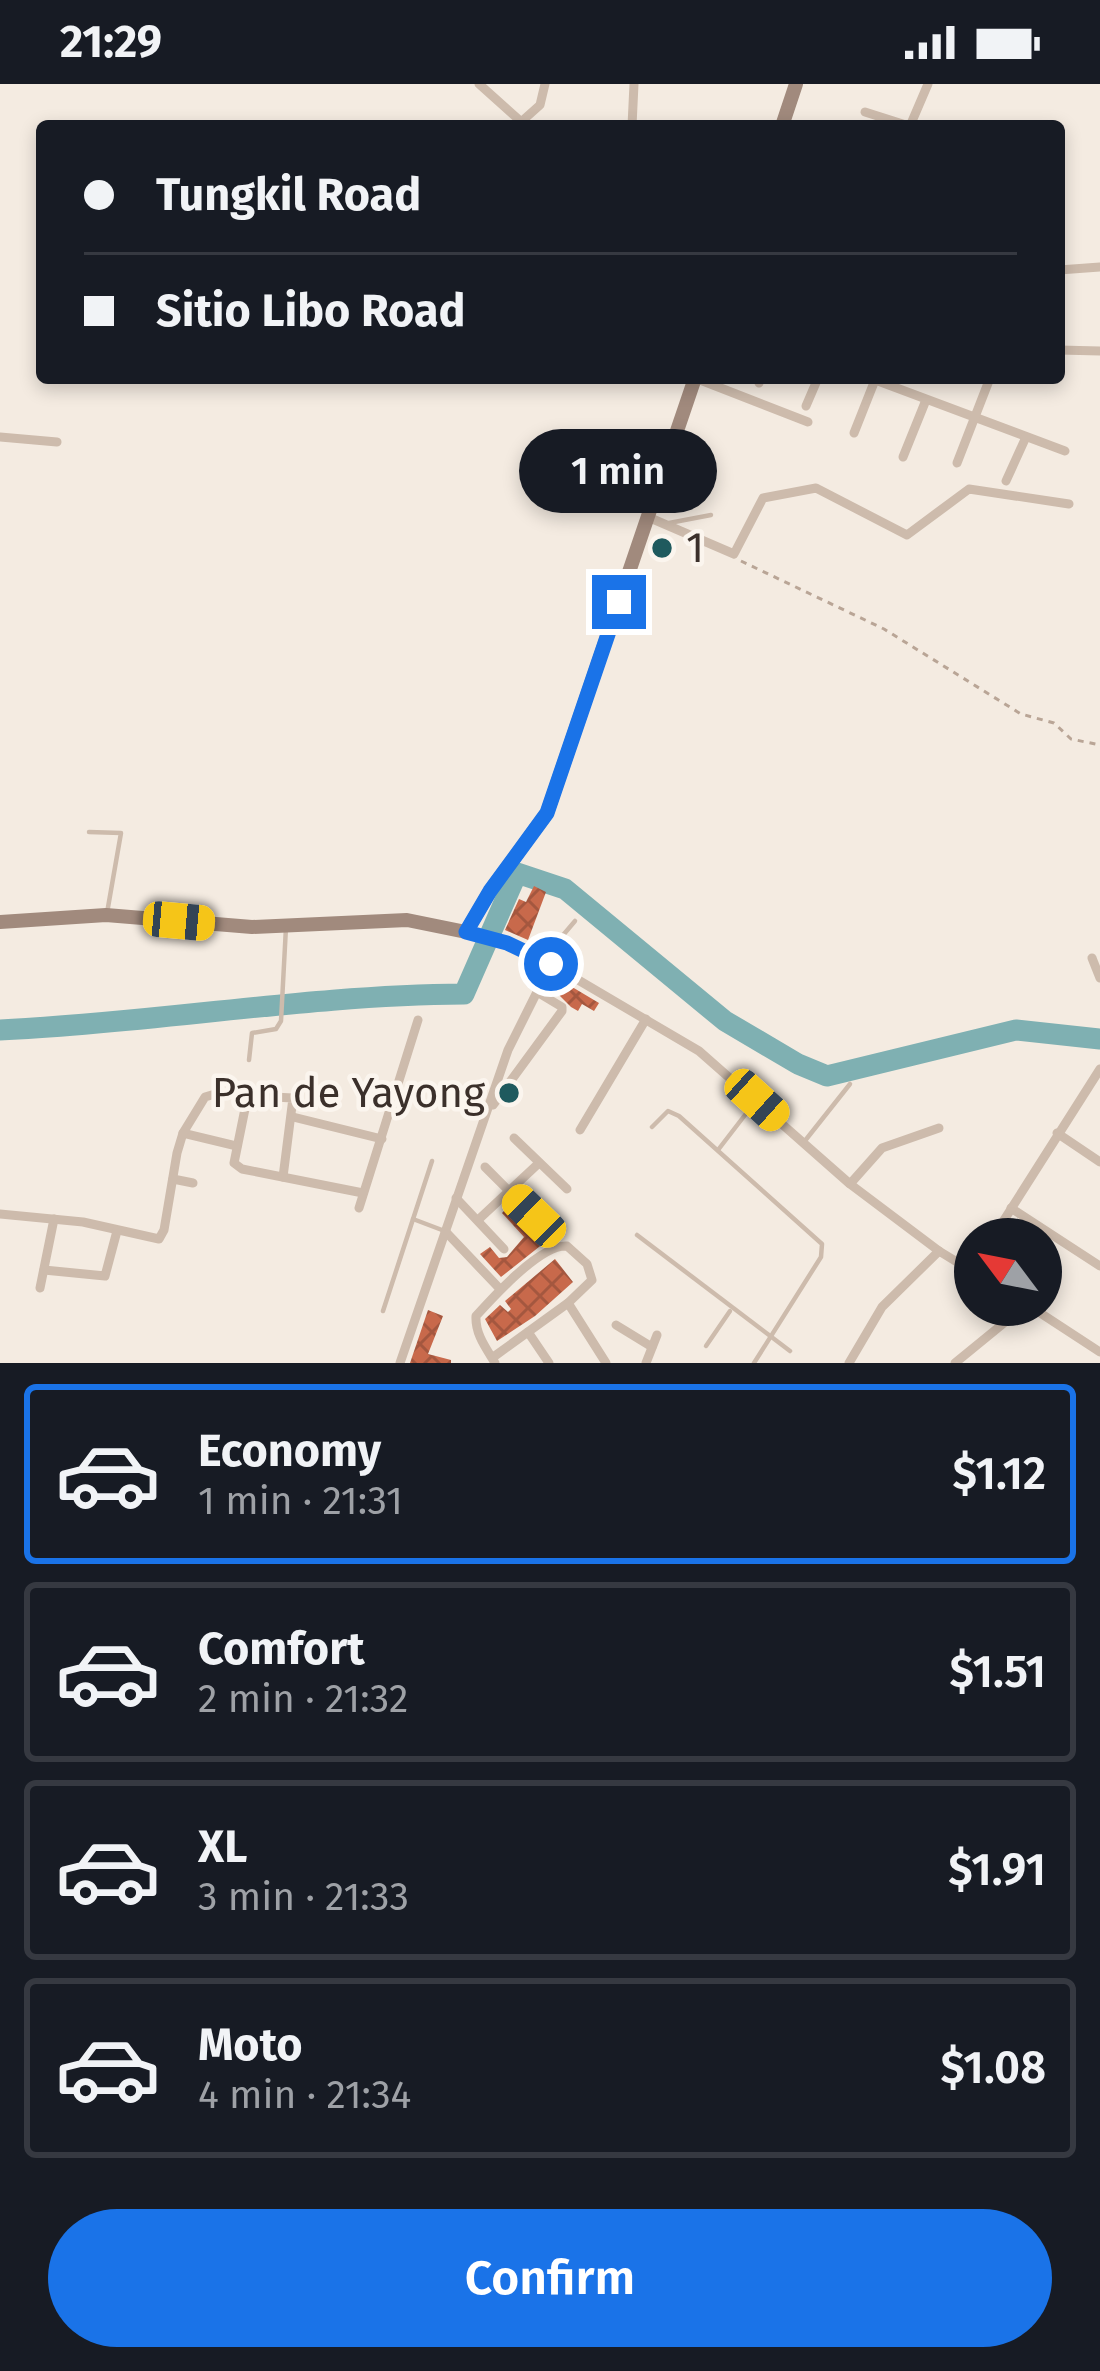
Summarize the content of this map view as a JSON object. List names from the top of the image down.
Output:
{
  "places": ["1", "Pan de Yayong"],
  "north": "top left",
  "page": {
    "status": "21:29",
    "banner": ["Tungkil Road", "Sitio Libo Road"],
    "bubble": "1 min",
    "list": [
      {
        "name": "Economy",
        "note": "1 min · 21:31",
        "value": "$1.12"
      },
      {
        "name": "Comfort",
        "note": "2 min · 21:32",
        "value": "$1.51"
      },
      {
        "name": "XL",
        "note": "3 min · 21:33",
        "value": "$1.91"
      },
      {
        "name": "Moto",
        "note": "4 min · 21:34",
        "value": "$1.08"
      }
    ],
    "buttons": "Confirm"
  }
}
